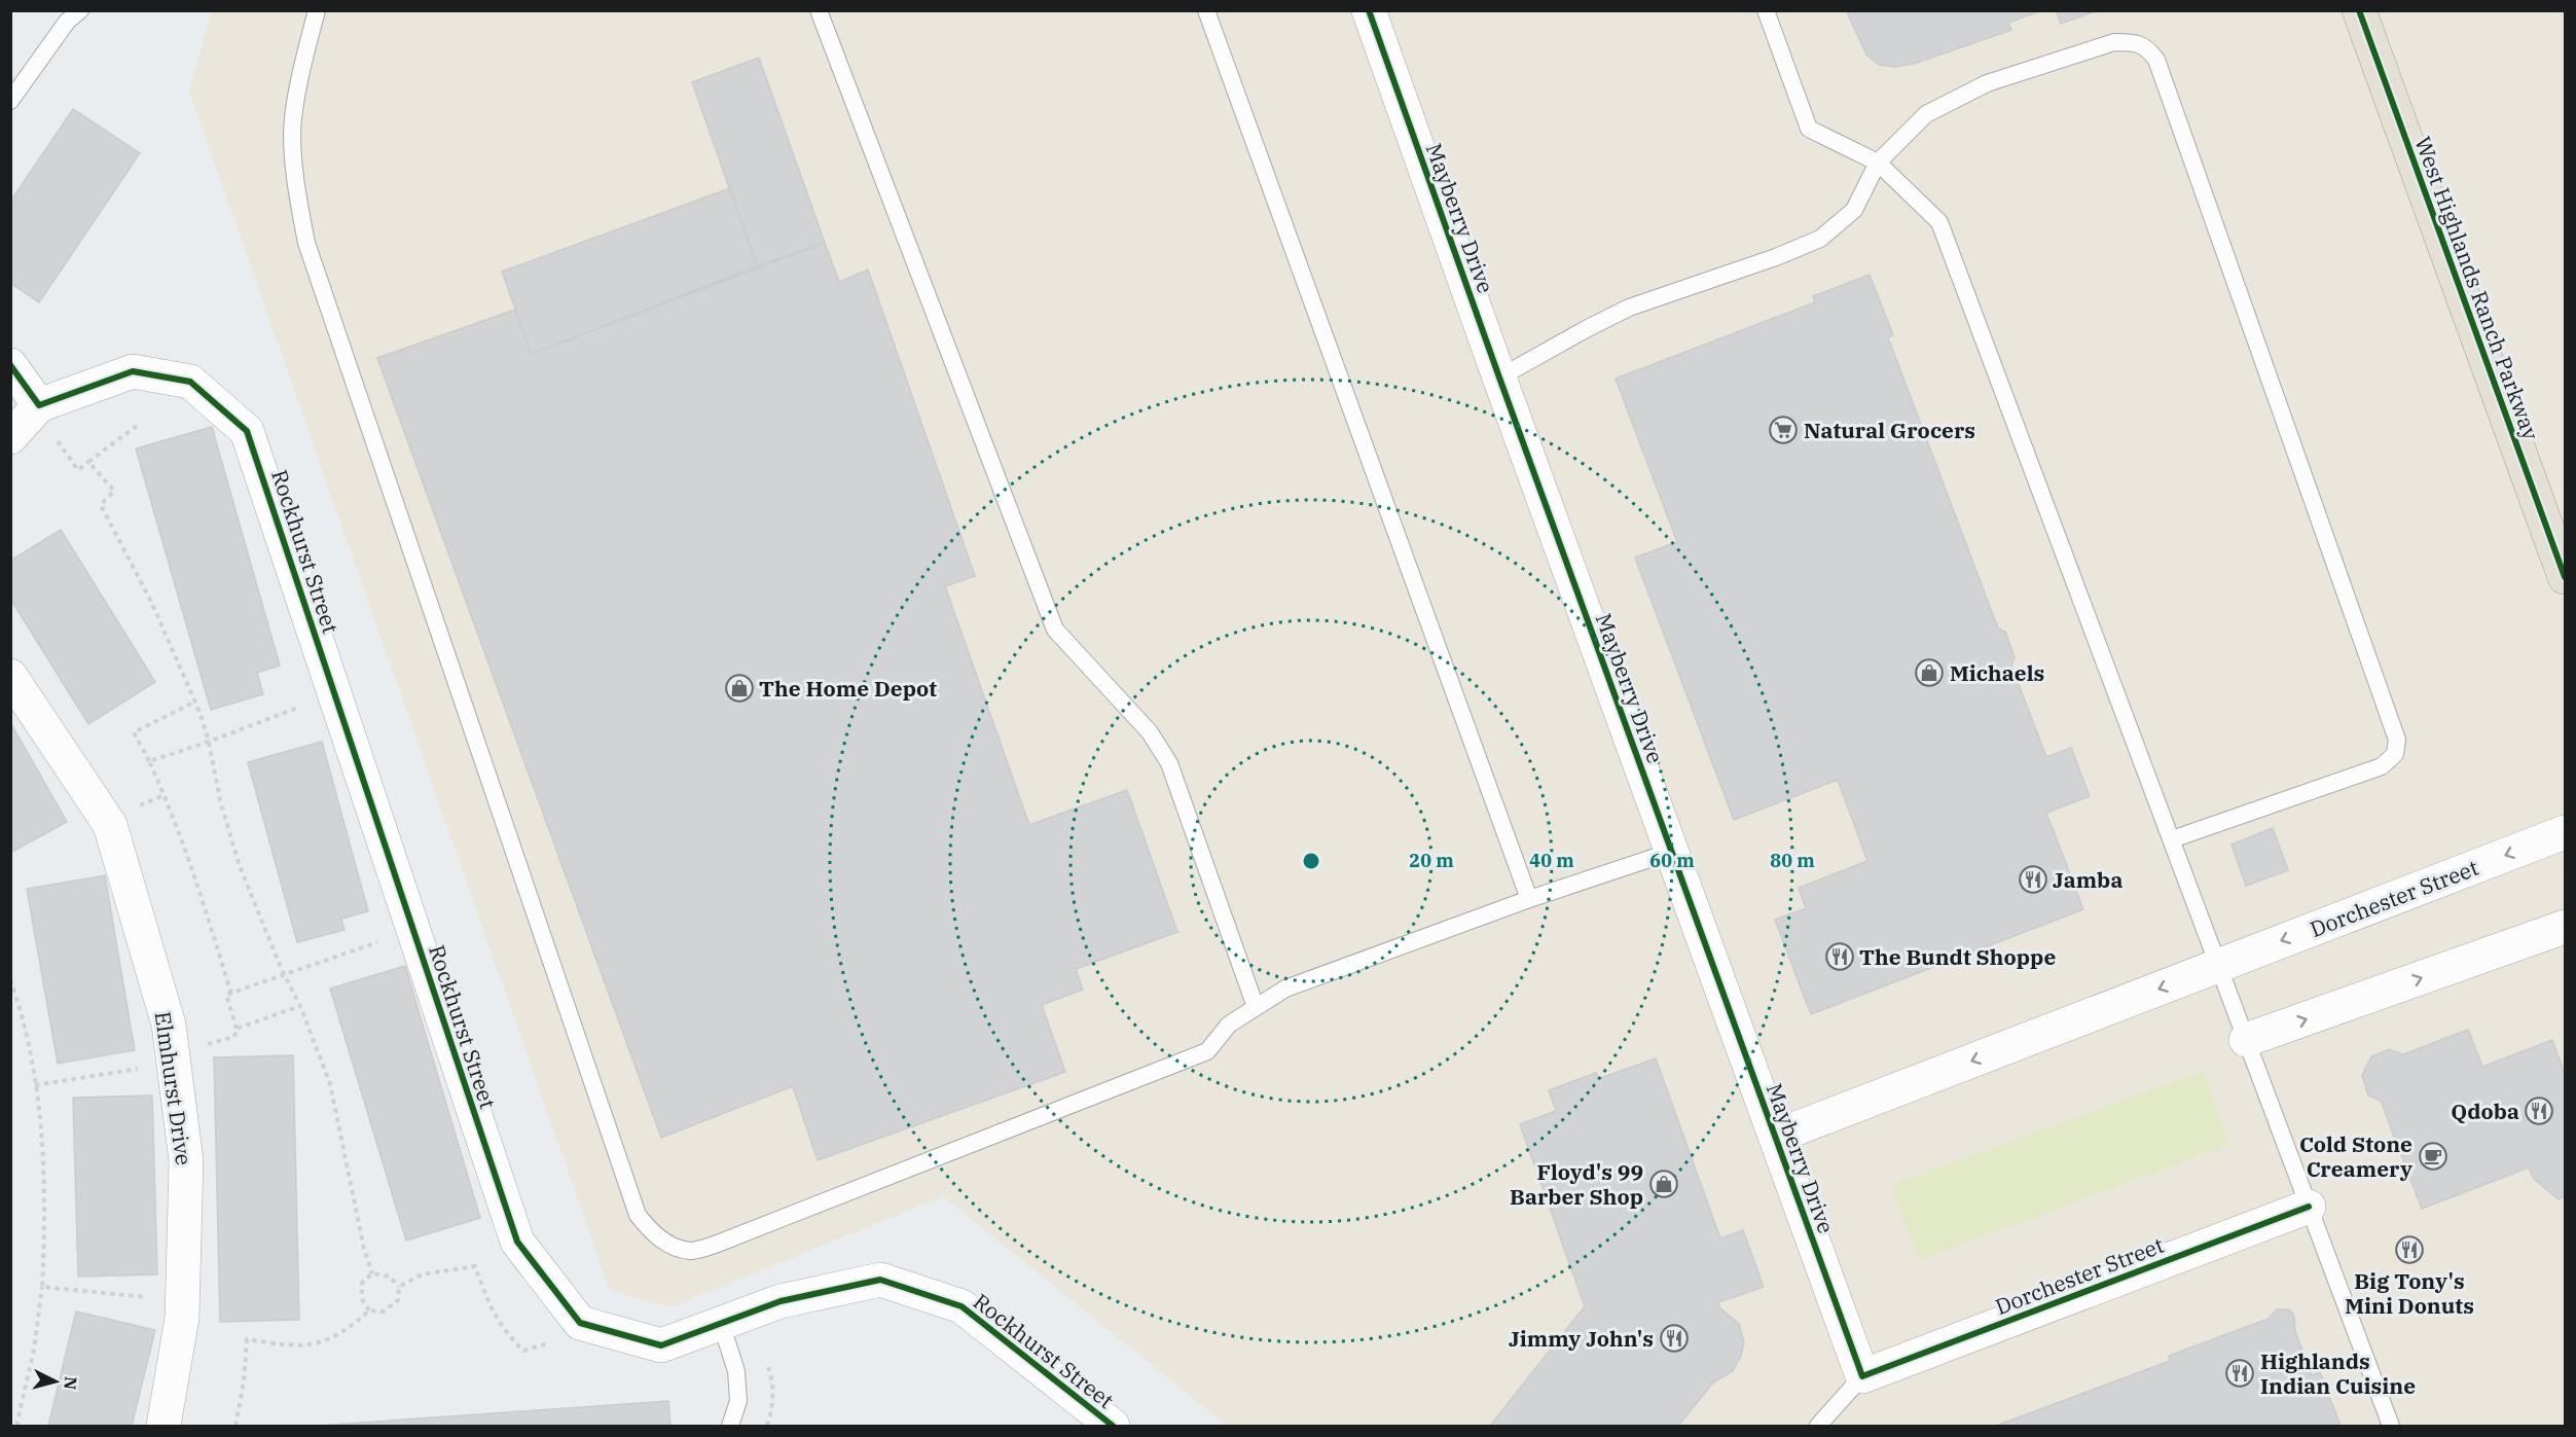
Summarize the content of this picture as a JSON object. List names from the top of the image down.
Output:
{
  "streets": {
    "main road": ["West Highlands Ranch Parkway"],
    "street": [
      "Mayberry Drive",
      "Rockhurst Street",
      "Dorchester Street",
      "Elmhurst Drive"
    ]
  },
  "crossings": [
    ["Mayberry Drive", "Dorchester Street"]
  ],
  "places": {
    "supermarket": ["Natural Grocers"],
    "shop": ["Michaels", "The Home Depot", "Floyd's 99 Barber Shop"],
    "restaurant": [
      "Jamba",
      "The Bundt Shoppe",
      "Qdoba",
      "Big Tony's Mini Donuts",
      "Jimmy John's",
      "Highlands Indian Cuisine"
    ],
    "cafe": ["Cold Stone Creamery"]
  },
  "north": "right",
  "rings": [
    "20 m",
    "40 m",
    "60 m",
    "80 m"
  ]
}
